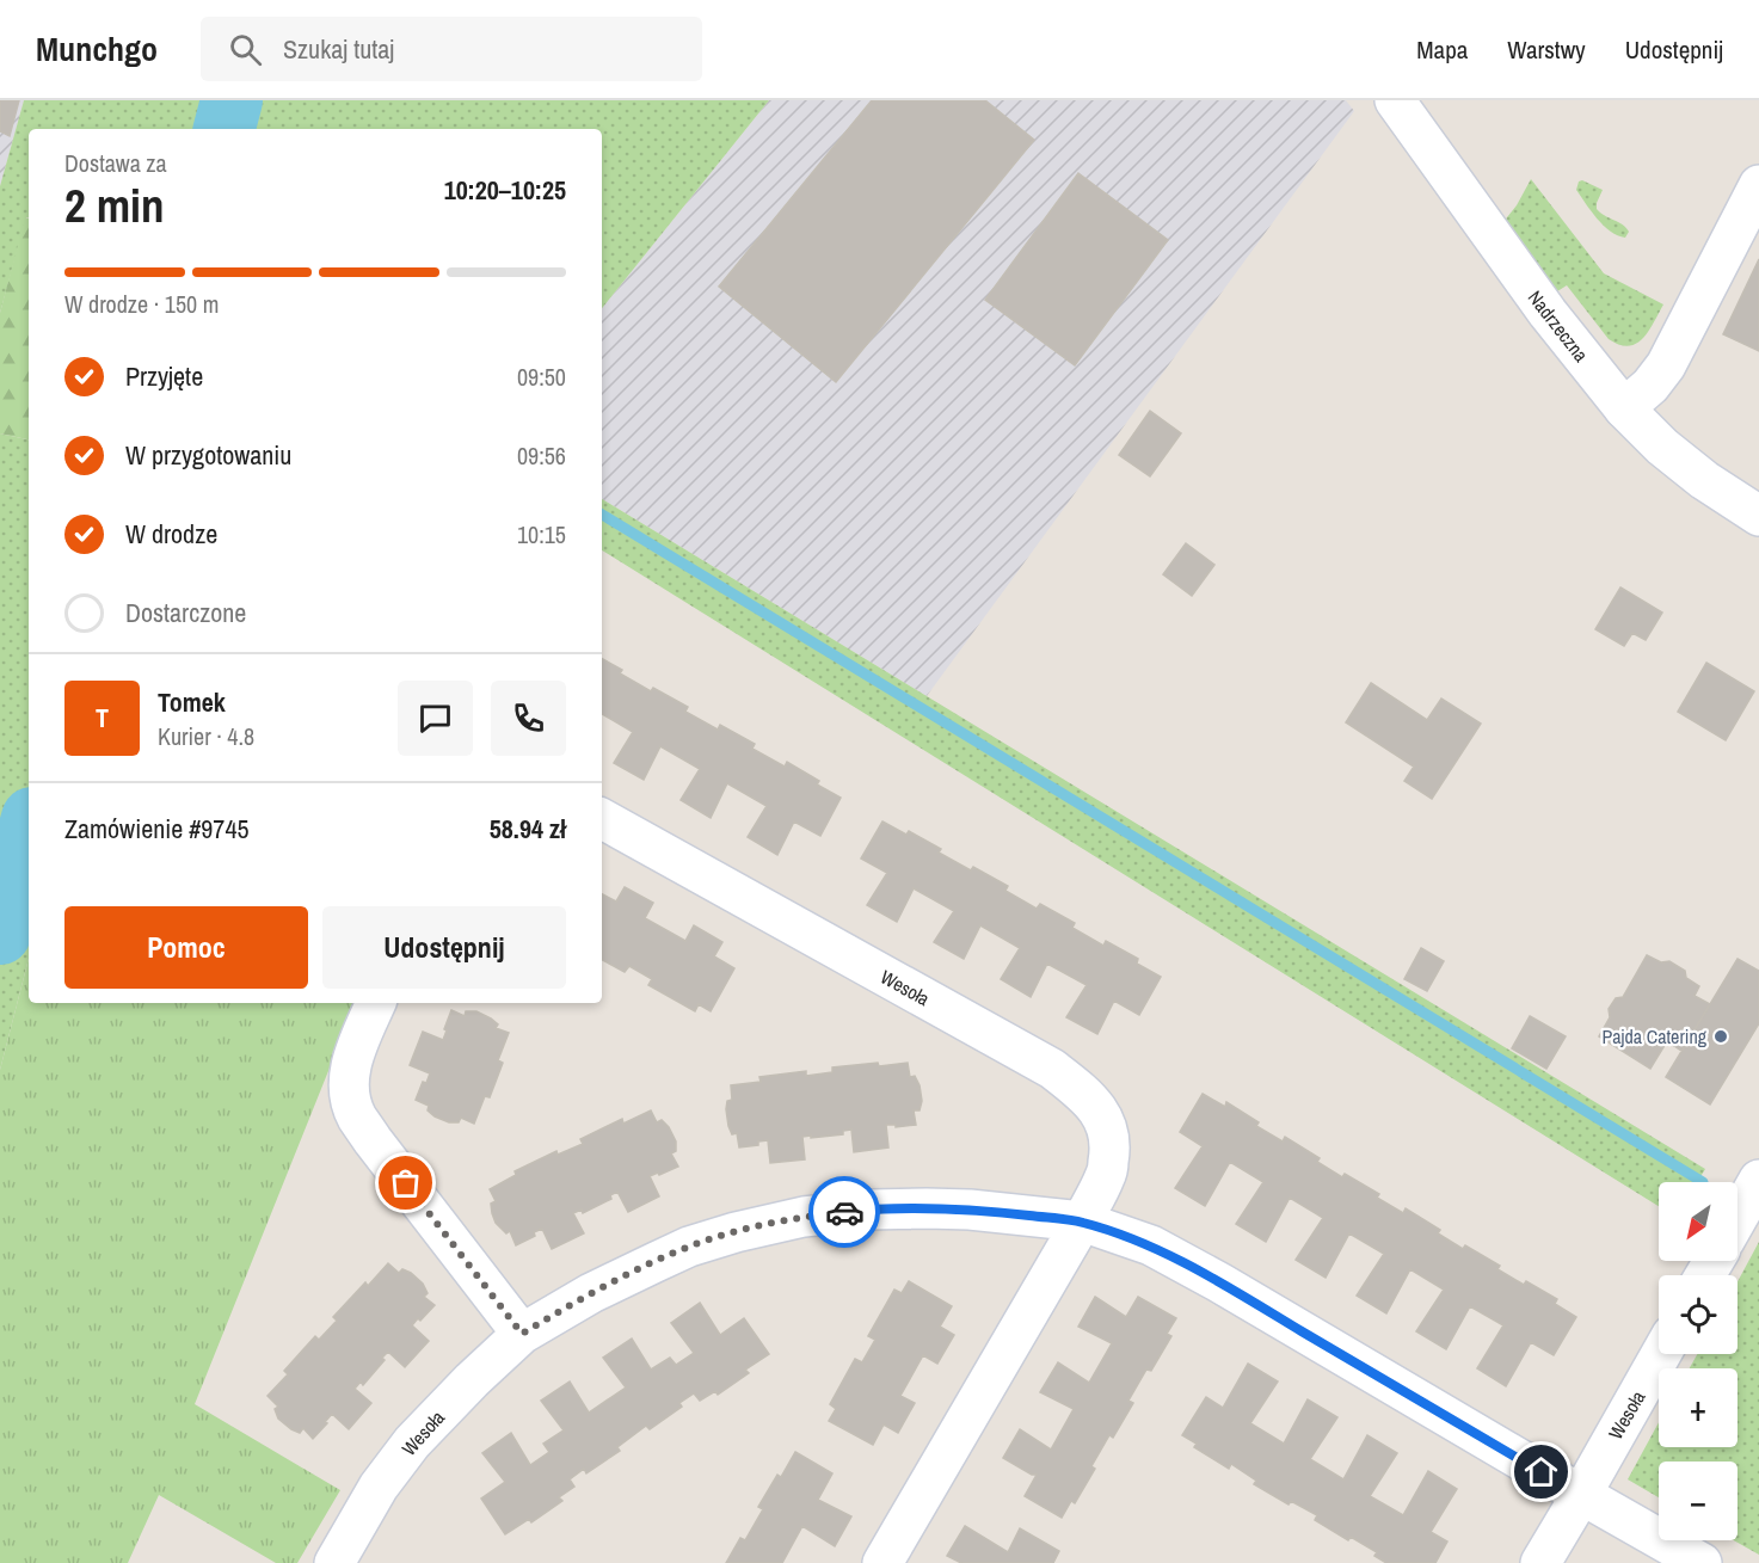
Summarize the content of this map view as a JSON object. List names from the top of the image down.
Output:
{
  "streets": {
    "street": ["Nadrzeczna", "Wesoła"]
  },
  "places": ["Pajda Catering"],
  "north": "bottom left",
  "page": {
    "header": "Munchgo",
    "search": "Szukaj tutaj",
    "nav": ["Mapa", "Warstwy", "Udostępnij"],
    "heading": ["2 min", "Dostawa za", "10:20–10:25"],
    "panel": [
      "Tomek",
      "Kurier · 4.8",
      "Zamówienie #9745",
      "58.94 zł"
    ],
    "bar": "W drodze · 150 m",
    "list": [
      ["Przyjęte", "09:50"],
      ["W przygotowaniu", "09:56"],
      ["W drodze", "10:15"],
      "Dostarczone"
    ],
    "round": "T",
    "buttons": ["Pomoc", "Udostępnij"],
    "map_buttons": ["+", "−"]
  }
}
